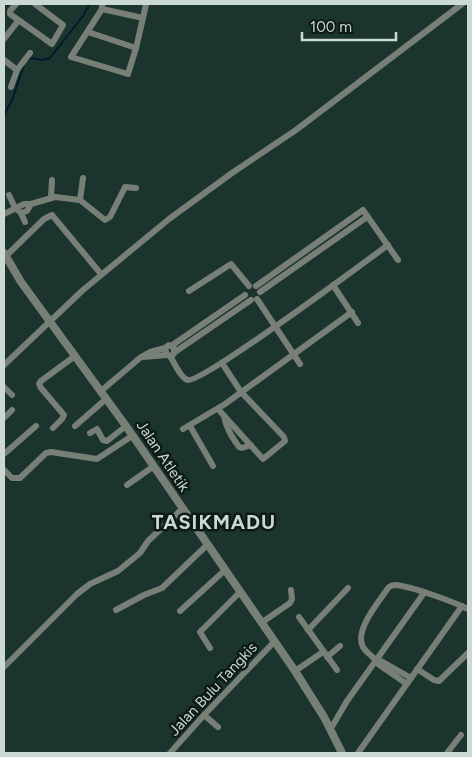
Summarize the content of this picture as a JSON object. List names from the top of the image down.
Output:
{
  "streets": {
    "street": ["Jalan Atletik", "Jalan Bulu Tangkis"]
  },
  "crossings": [
    ["Jalan Atletik", "Jalan Bulu Tangkis"]
  ],
  "districts": ["TASIKMADU"],
  "scale_bar": "100 m"
}
